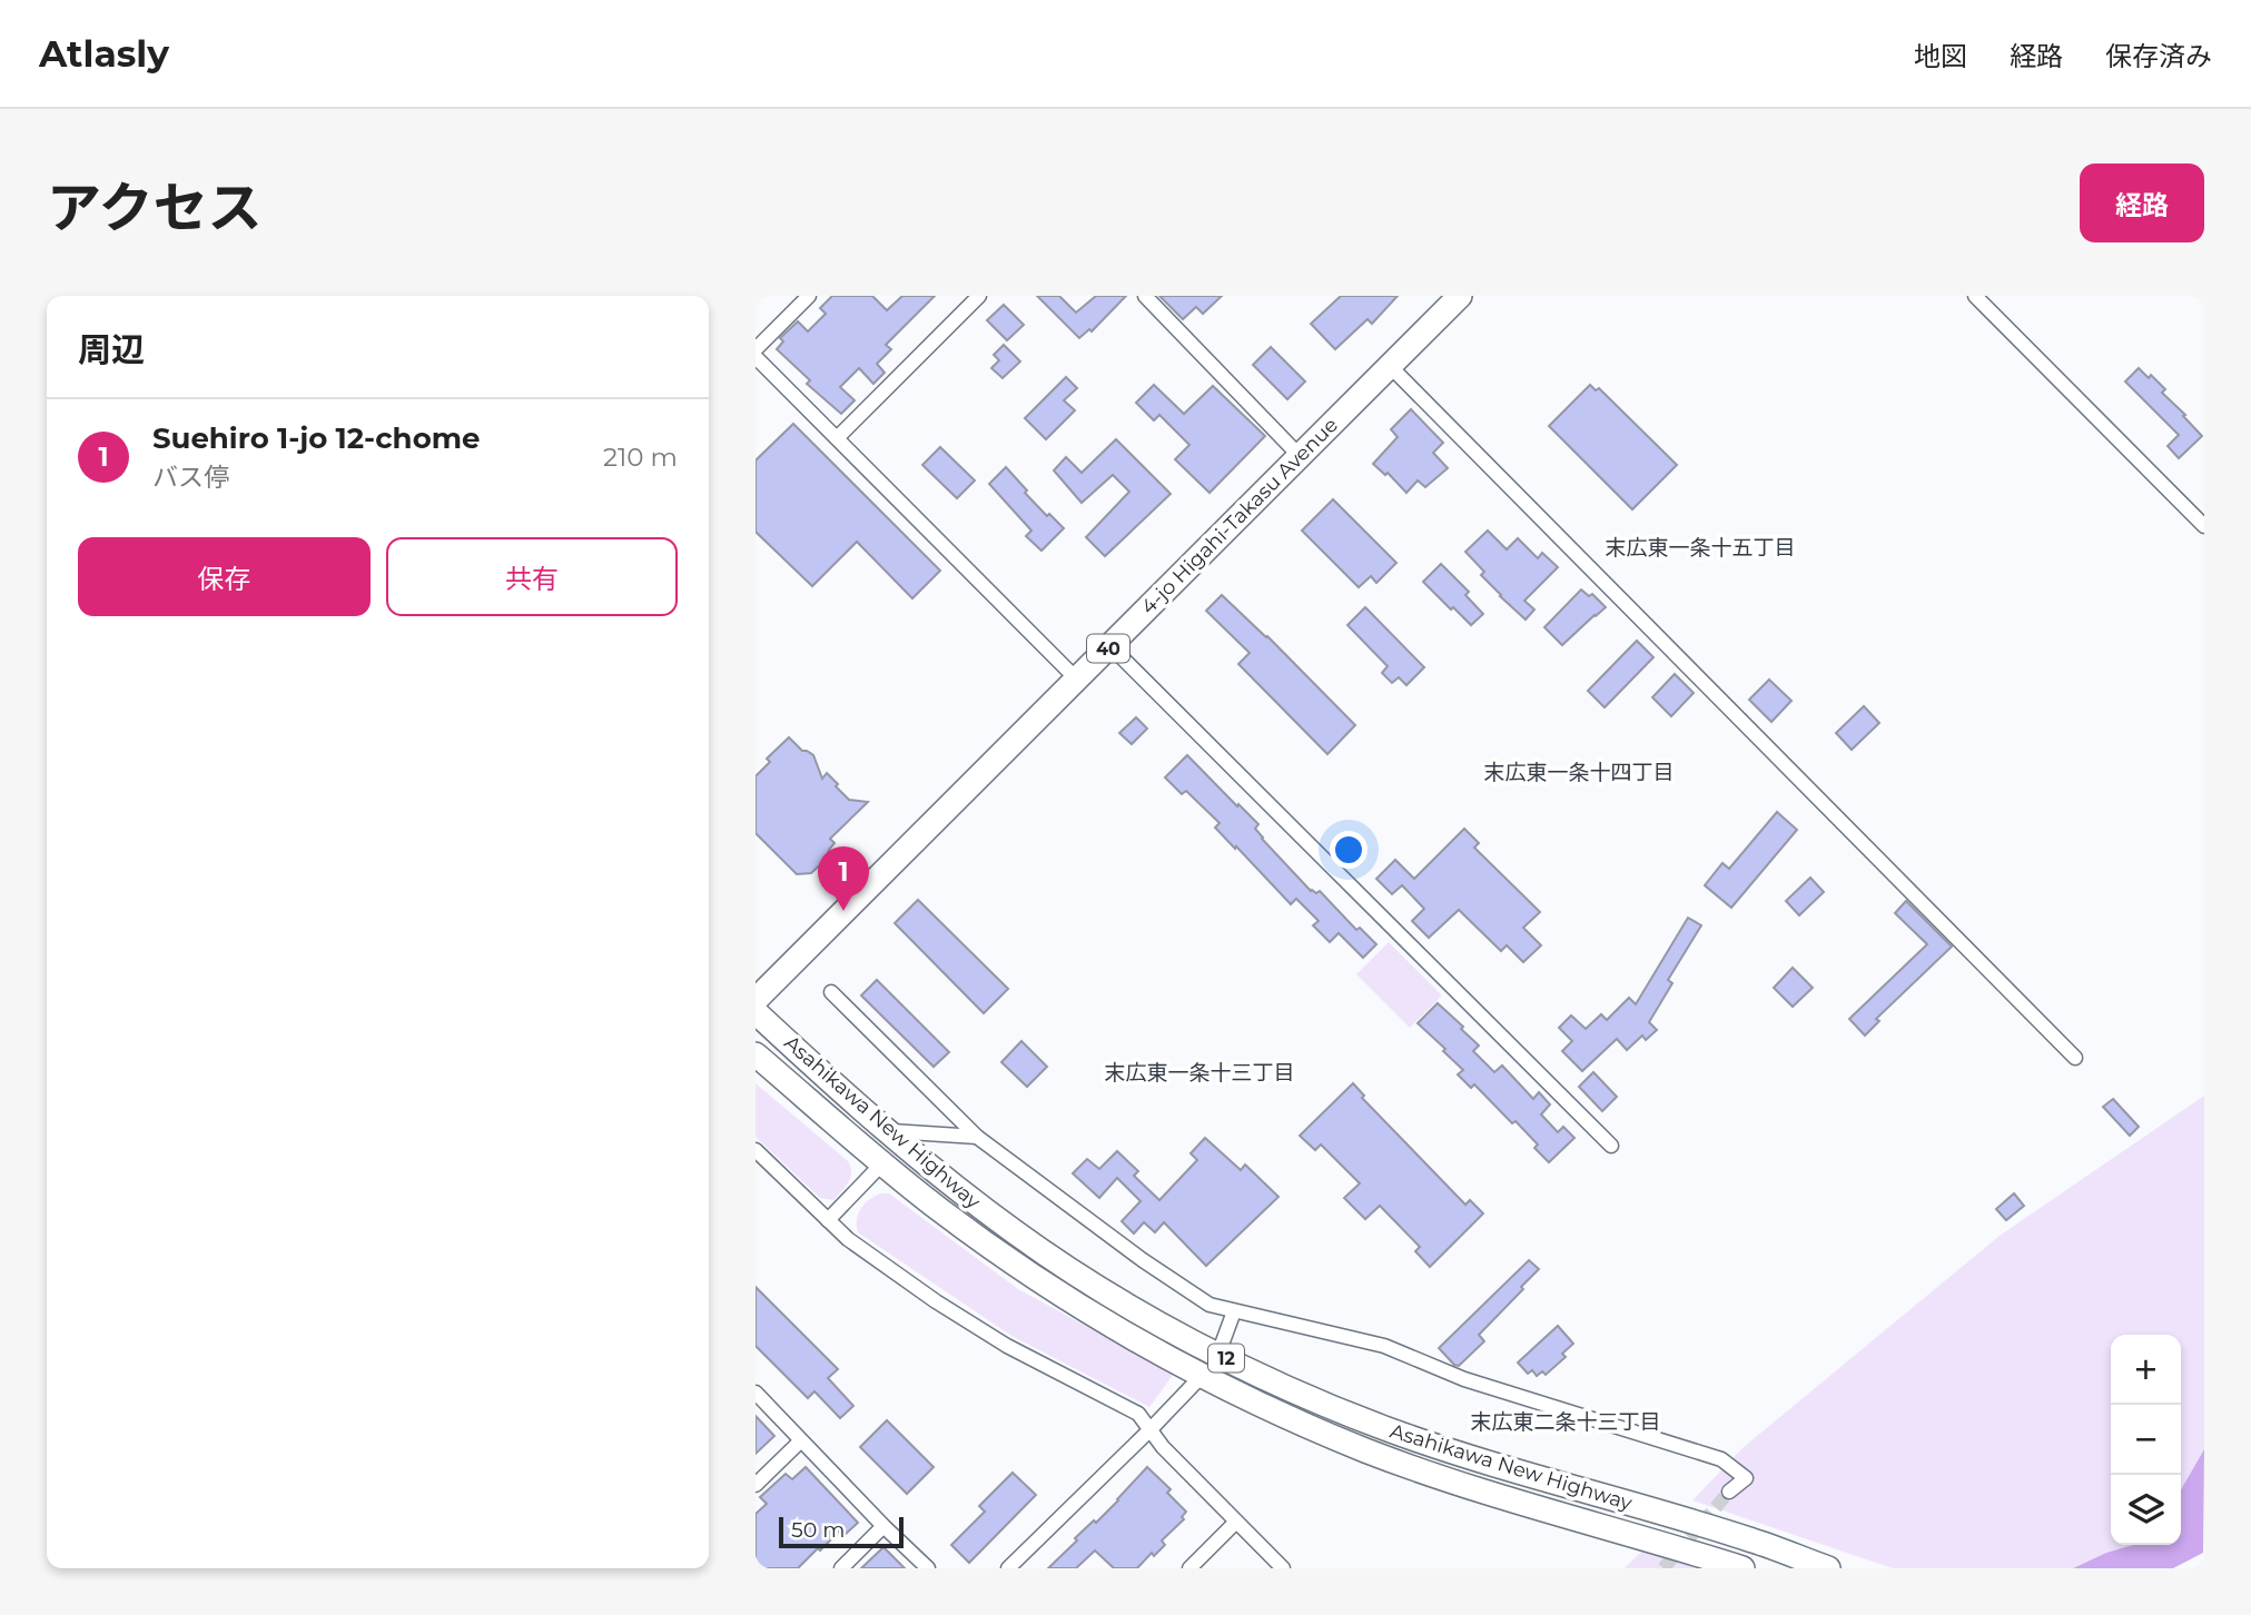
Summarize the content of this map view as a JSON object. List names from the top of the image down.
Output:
{
  "streets": {
    "highway": [
      "4-jo Higahi-Takasu Avenue",
      "40",
      "Asahikawa New Highway",
      "12"
    ]
  },
  "districts": [
    "末広東一条十五丁目",
    "末広東一条十四丁目",
    "末広東一条十三丁目",
    "末広東二条十三丁目"
  ],
  "scale_bar": "50 m",
  "page": {
    "header": "Atlasly",
    "nav": ["地図", "経路", "保存済み"],
    "title": "アクセス",
    "buttons": [
      "経路",
      ["保存", "共有"]
    ],
    "heading": "周辺",
    "list": [
      {
        "mark": "1",
        "name": "Suehiro 1-jo 12-chome",
        "note": "バス停",
        "value": "210 m"
      }
    ],
    "pins": "1",
    "map_buttons": ["+", "−"],
    "scale": "50 m"
  }
}
